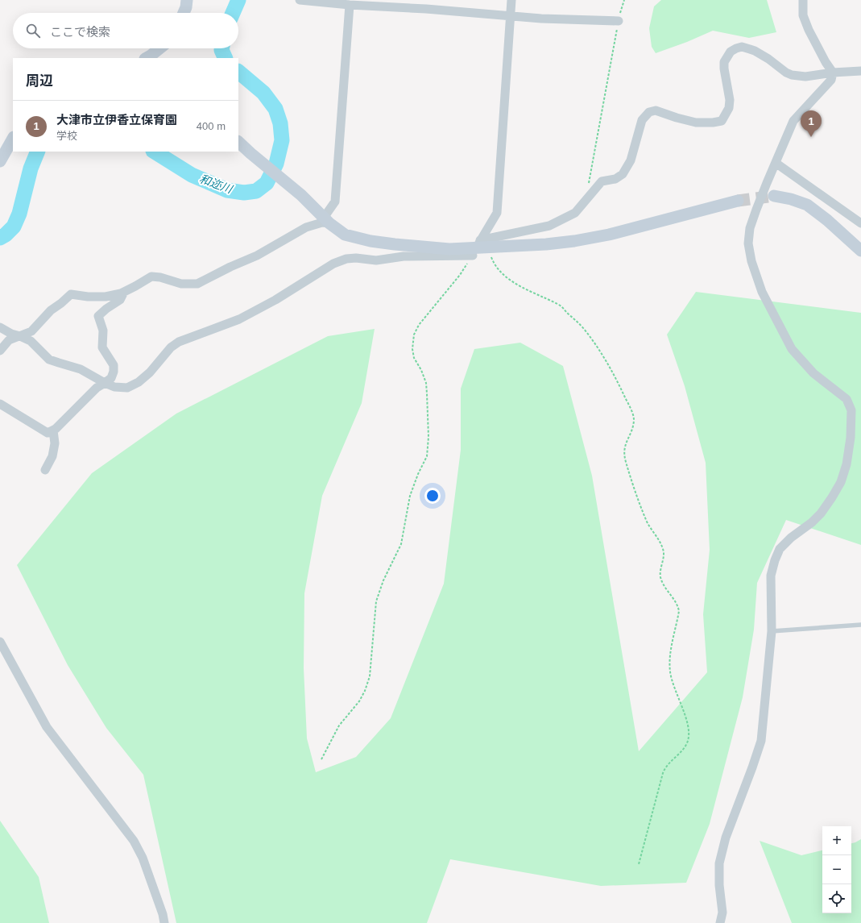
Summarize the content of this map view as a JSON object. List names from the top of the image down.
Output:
{
  "water": ["和迩川"],
  "page": {
    "search": "ここで検索",
    "heading": "周辺",
    "list": [
      {
        "mark": "1",
        "name": "大津市立伊香立保育園",
        "note": "学校",
        "value": "400 m"
      }
    ],
    "pins": "1",
    "map_buttons": ["+", "−"]
  }
}
